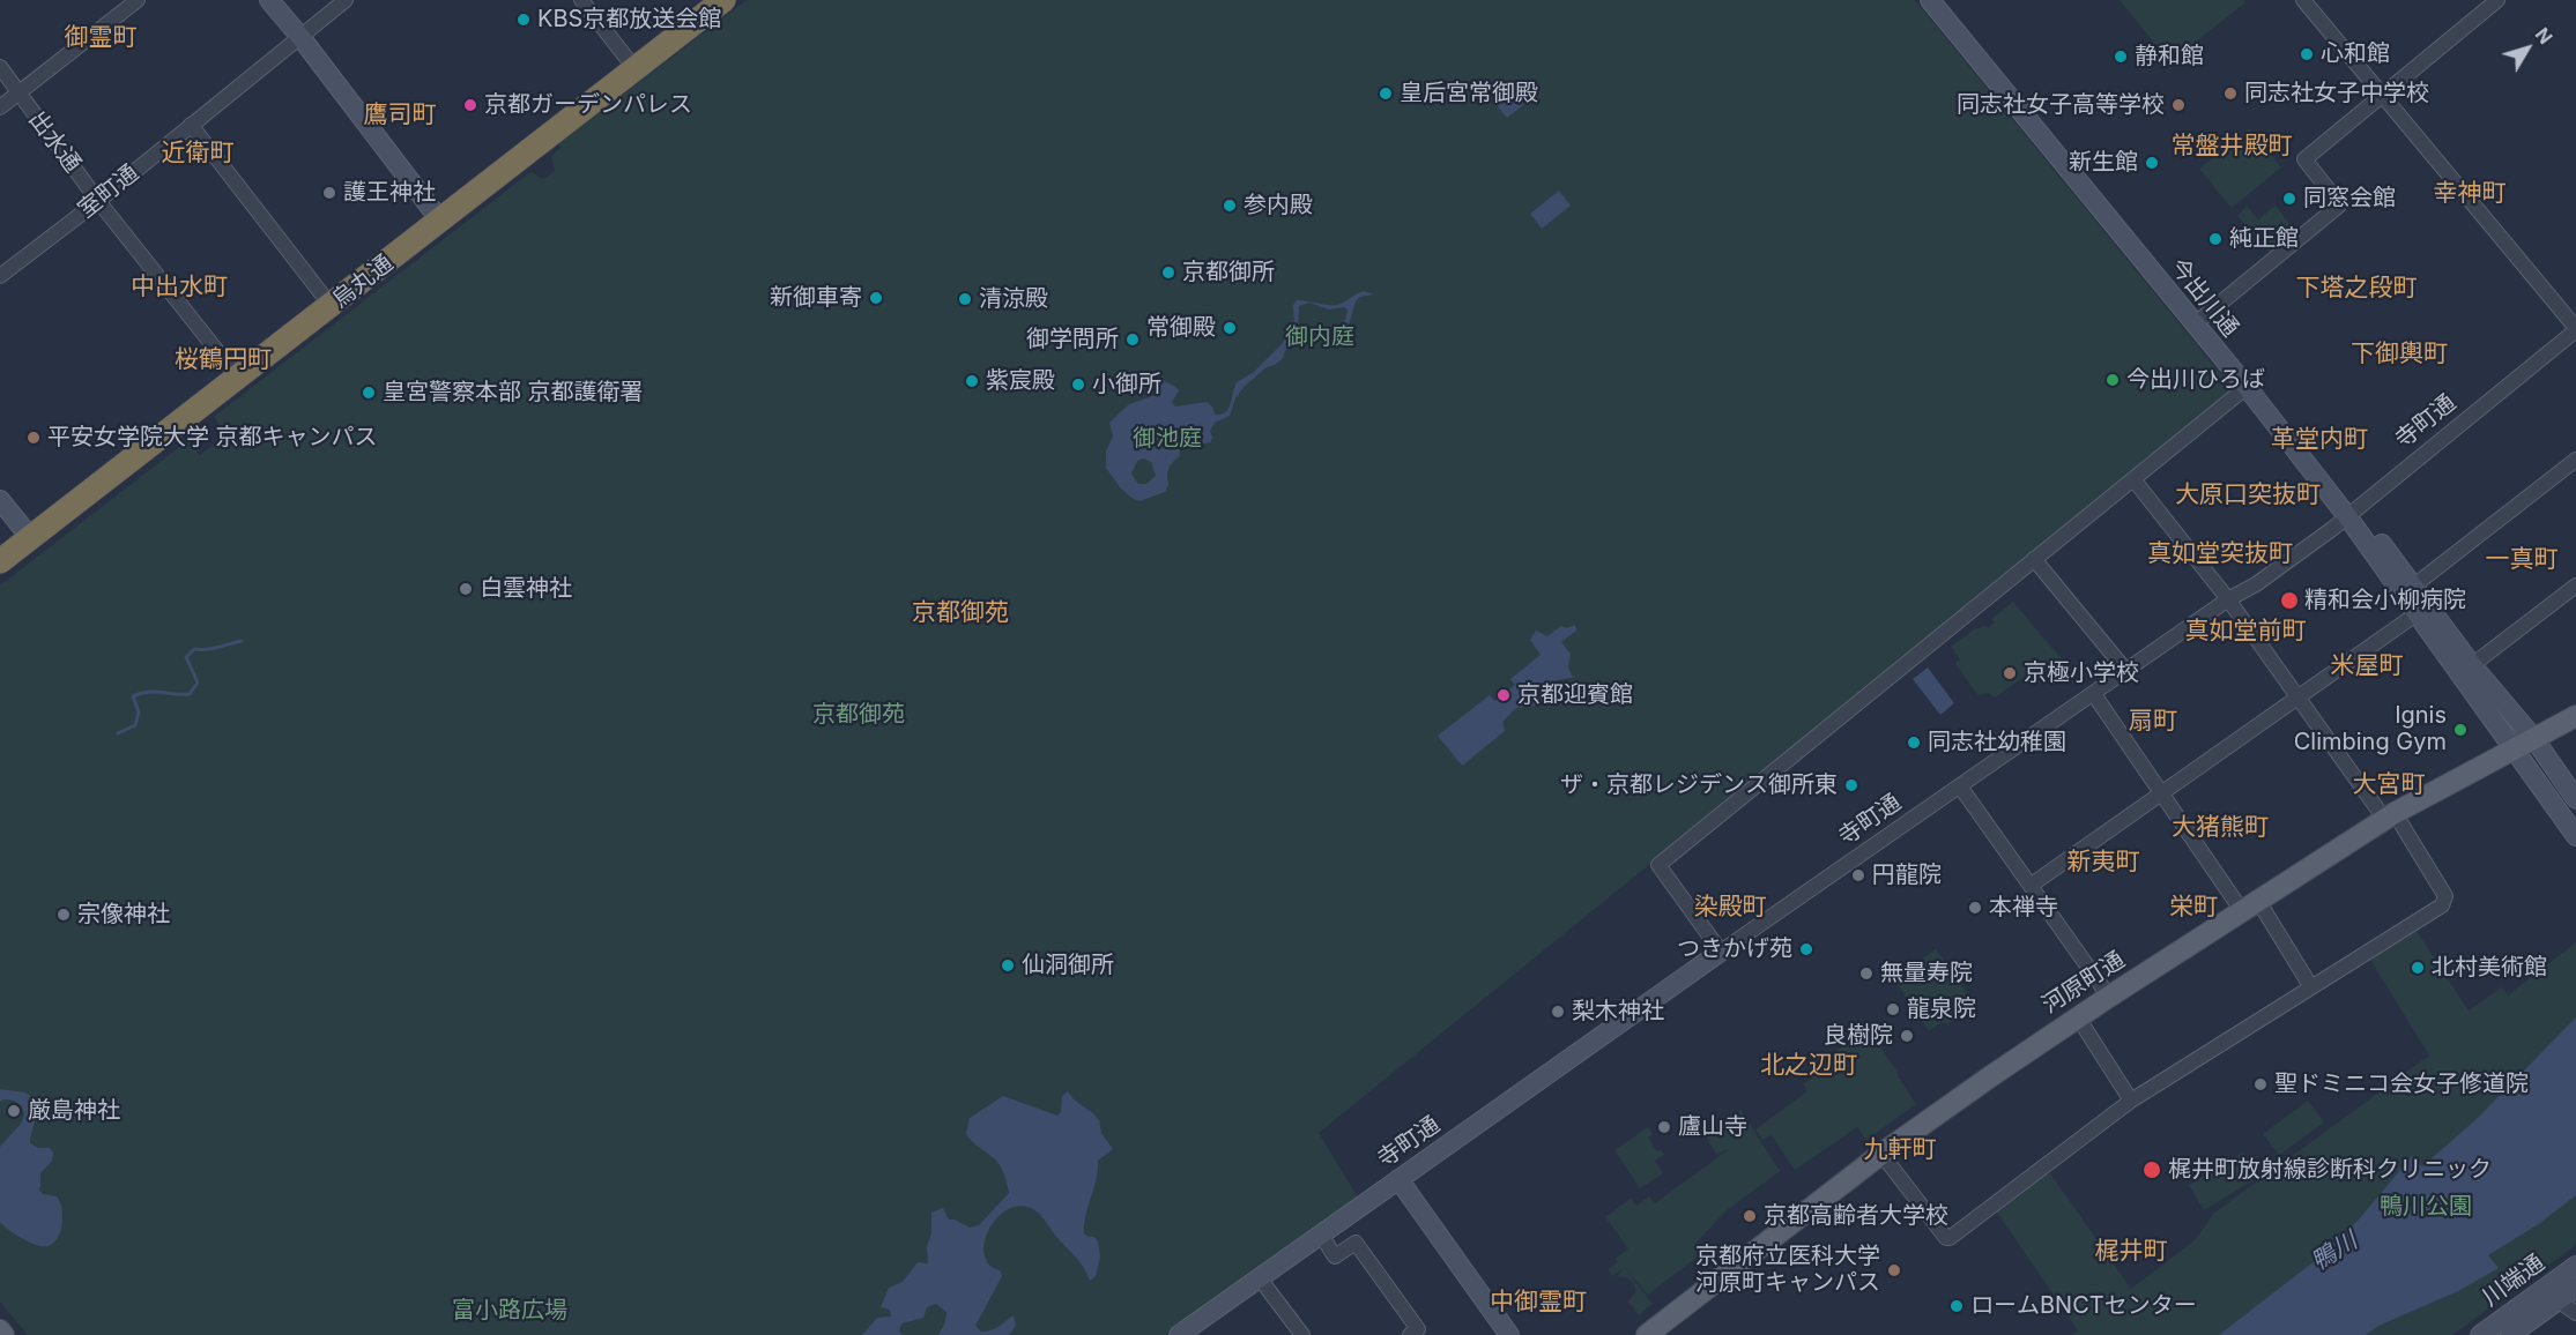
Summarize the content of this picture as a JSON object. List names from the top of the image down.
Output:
{
  "streets": {
    "highway": ["烏丸通"],
    "main road": [
      "今出川通",
      "寺町通",
      "河原町通",
      "川端通"
    ],
    "street": ["出水通", "室町通"]
  },
  "crossings": [
    ["出水通", "室町通"],
    ["出水通", "烏丸通"],
    ["今出川通", "寺町通"],
    ["今出川通", "河原町通"]
  ],
  "districts": [
    "御霊町",
    "鷹司町",
    "常盤井殿町",
    "近衛町",
    "幸神町",
    "中出水町",
    "下塔之段町",
    "下御輿町",
    "桜鶴円町",
    "革堂内町",
    "大原口突抜町",
    "真如堂突抜町",
    "一真町",
    "京都御苑",
    "真如堂前町",
    "米屋町",
    "扇町",
    "大宮町",
    "大猪熊町",
    "新夷町",
    "染殿町",
    "栄町",
    "北之辺町",
    "九軒町",
    "梶井町",
    "中御霊町"
  ],
  "water": ["鴨川"],
  "parks": [
    "御内庭",
    "御池庭",
    "京都御苑",
    "鴨川公園",
    "富小路広場"
  ],
  "places": [
    "KBS京都放送会館",
    "心和館",
    "静和館",
    "皇后宮常御殿",
    "同志社女子中学校",
    "京都ガーデンパレス",
    "同志社女子高等学校",
    "新生館",
    "護王神社",
    "同窓会館",
    "参内殿",
    "純正館",
    "京都御所",
    "新御車寄",
    "清涼殿",
    "常御殿",
    "御学問所",
    "今出川ひろば",
    "紫宸殿",
    "小御所",
    "皇宮警察本部 京都護衛署",
    "平安女学院大学 京都キャンパス",
    "白雲神社",
    "精和会小柳病院",
    "京極小学校",
    "京都迎賓館",
    "Ignis Climbing Gym",
    "同志社幼稚園",
    "ザ・京都レジデンス御所東",
    "円龍院",
    "本禅寺",
    "宗像神社",
    "つきかげ苑",
    "仙洞御所",
    "北村美術館",
    "無量寿院",
    "龍泉院",
    "梨木神社",
    "良樹院",
    "聖ドミニコ会女子修道院",
    "厳島神社",
    "廬山寺",
    "梶井町放射線診断科クリニック",
    "京都高齢者大学校",
    "京都府立医科大学 河原町キャンパス",
    "ロームBNCTセンター"
  ],
  "north": "top right"
}
